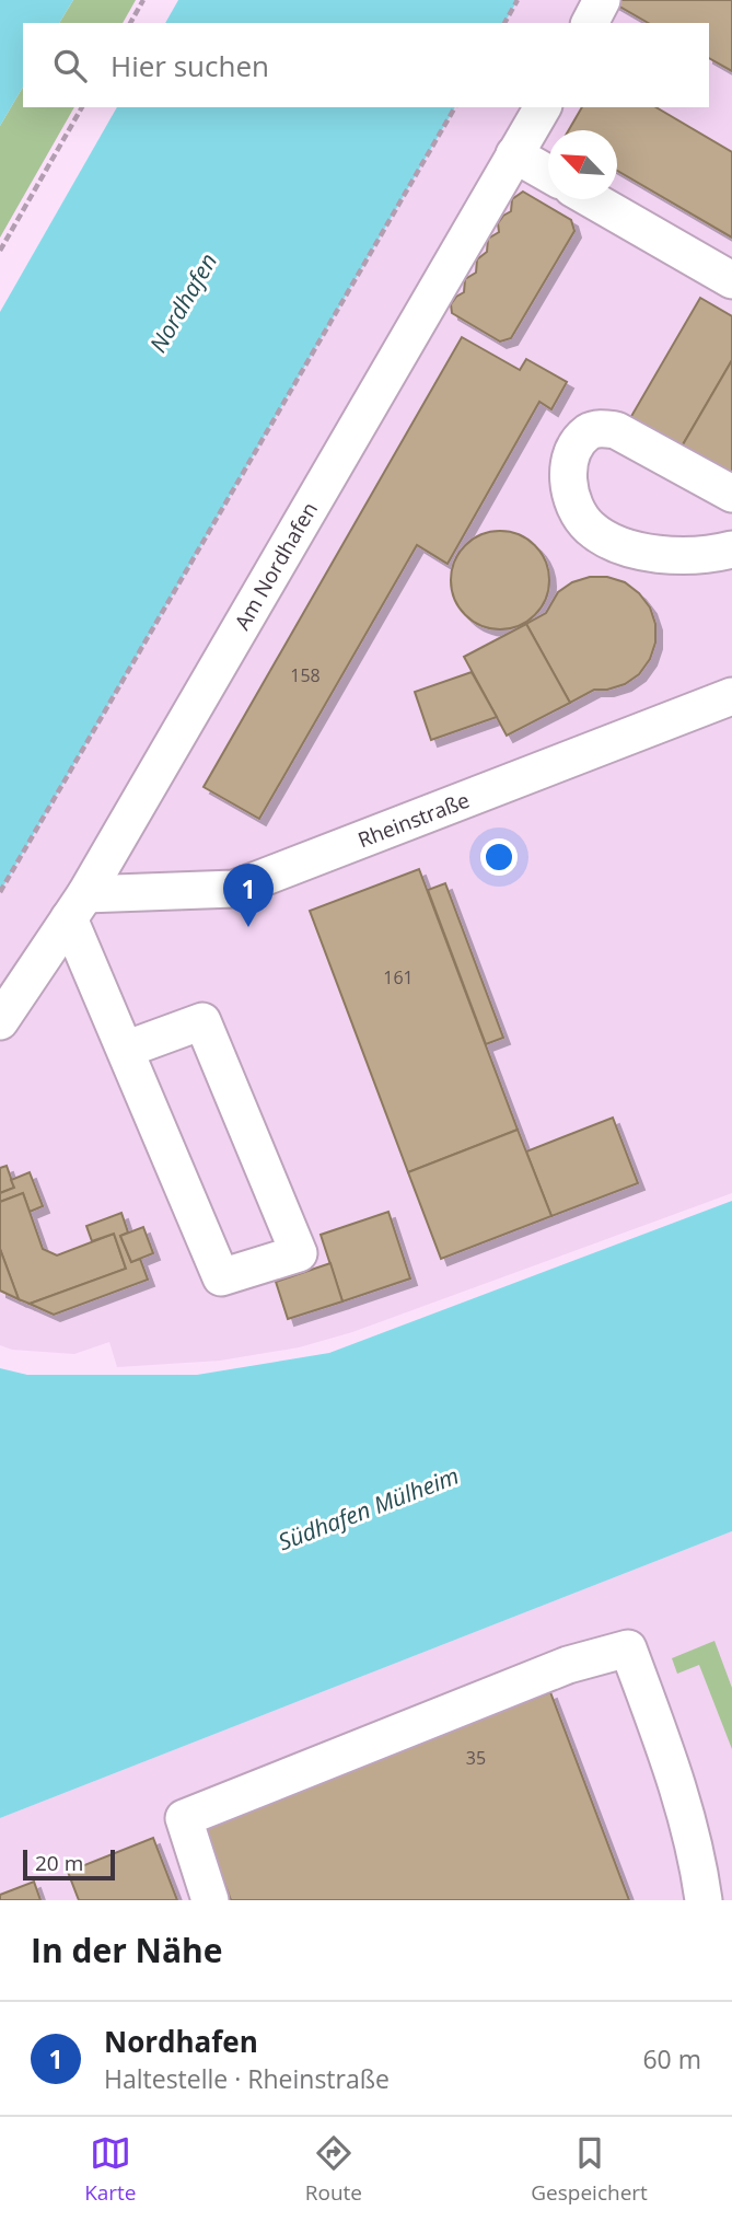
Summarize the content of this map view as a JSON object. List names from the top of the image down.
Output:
{
  "streets": {
    "street": ["Am Nordhafen", "Rheinstraße"]
  },
  "crossings": [
    ["Am Nordhafen", "Rheinstraße"]
  ],
  "water": ["Nordhafen", "Südhafen Mülheim"],
  "house_numbers": ["158", "161", "35"],
  "scale_bar": "20 m",
  "north": "top left",
  "page": {
    "search": "Hier suchen",
    "pins": "1",
    "scale": "20 m",
    "heading": "In der Nähe",
    "list": [
      {
        "mark": "1",
        "name": "Nordhafen",
        "note": "Haltestelle · Rheinstraße",
        "value": "60 m"
      }
    ],
    "nav": ["Karte", "Route", "Gespeichert"]
  }
}
